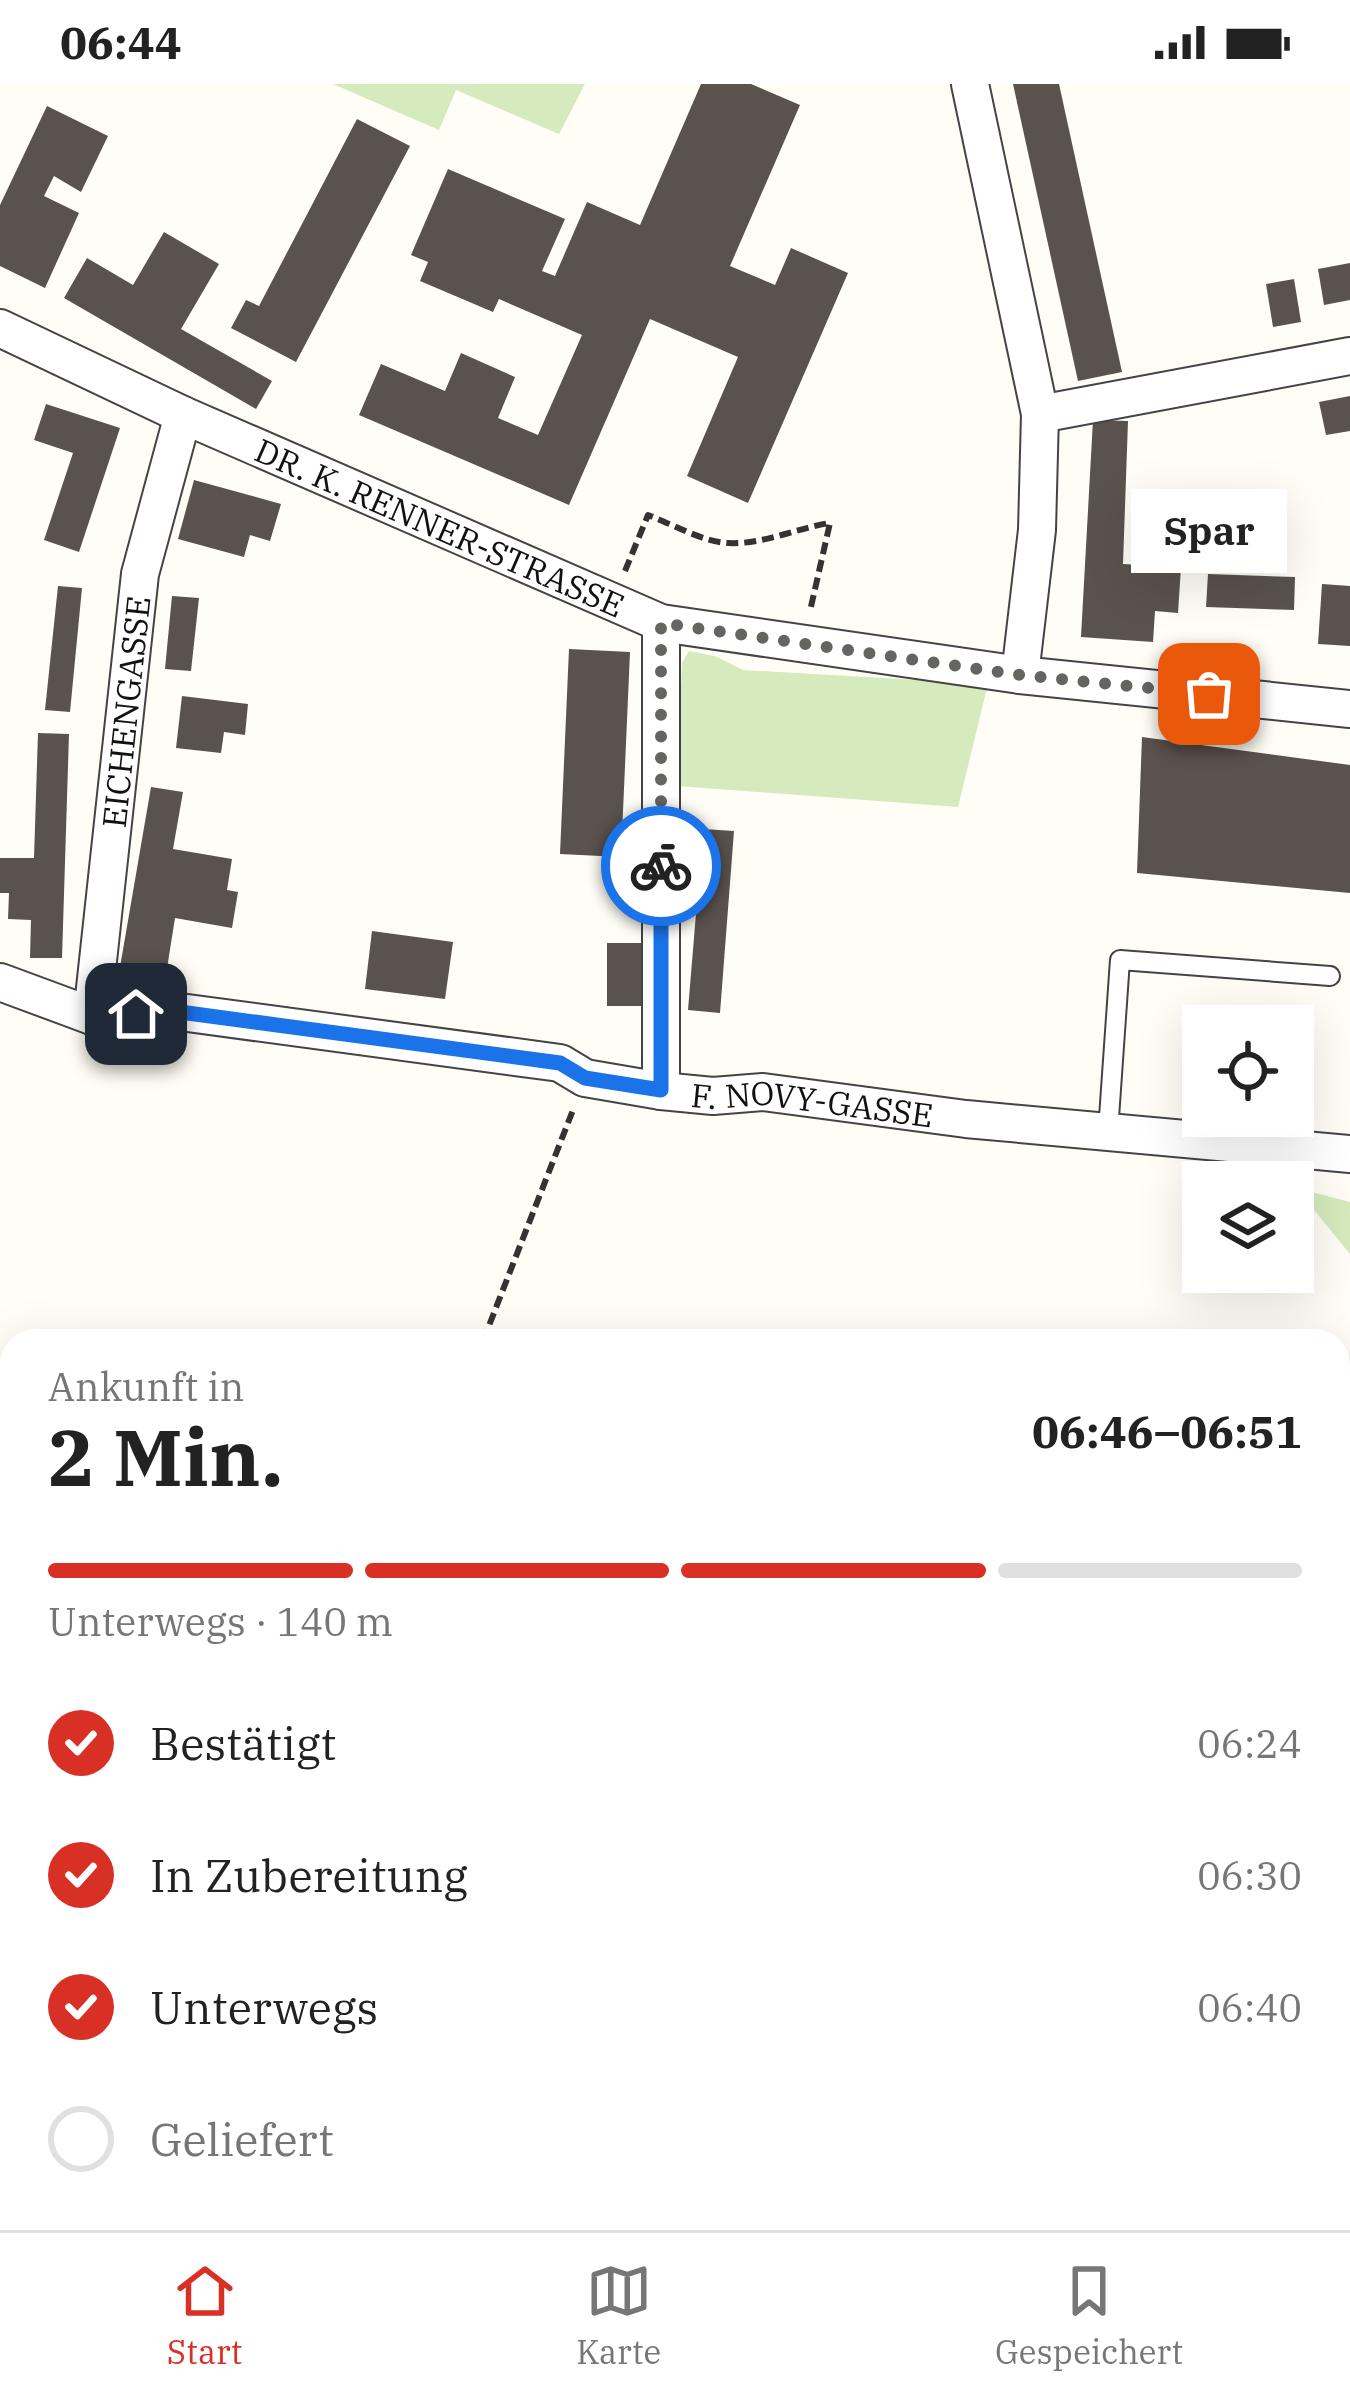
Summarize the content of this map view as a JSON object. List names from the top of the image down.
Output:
{
  "streets": {
    "street": ["DR. K. RENNER-STRASSE", "EICHENGASSE", "F. NOVY-GASSE"]
  },
  "crossings": [
    ["DR. K. RENNER-STRASSE", "EICHENGASSE"],
    ["EICHENGASSE", "F. NOVY-GASSE"]
  ],
  "places": ["Spar"],
  "page": {
    "status": "06:44",
    "bubble": "Spar",
    "heading": ["2 Min.", "Ankunft in", "06:46–06:51"],
    "bar": "Unterwegs · 140 m",
    "list": [
      ["Bestätigt", "06:24"],
      ["In Zubereitung", "06:30"],
      ["Unterwegs", "06:40"],
      "Geliefert"
    ],
    "tabs": ["Start", "Karte", "Gespeichert"]
  }
}
